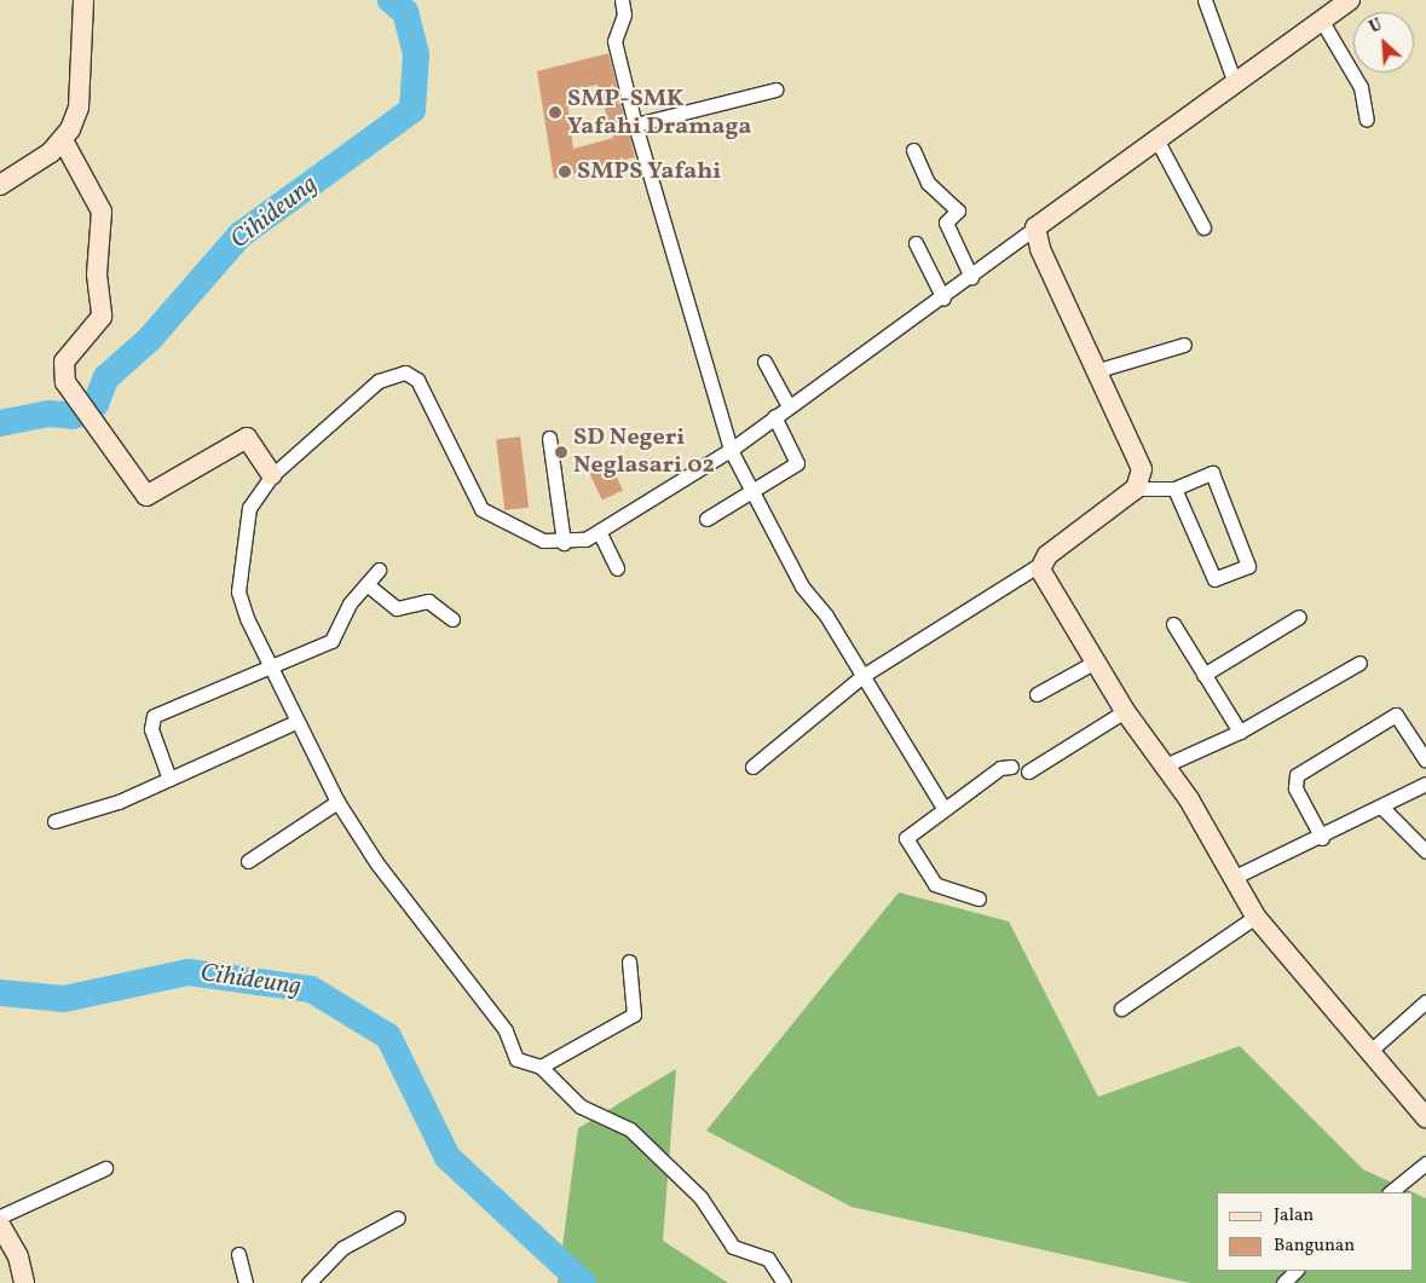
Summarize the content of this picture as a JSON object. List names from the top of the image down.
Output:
{
  "water": ["Cihideung"],
  "places": ["SMP-SMK Yafahi Dramaga", "SMPS Yafahi", "SD Negeri Neglasari 02"],
  "legend": ["Jalan", "Bangunan"],
  "north": "top left"
}
